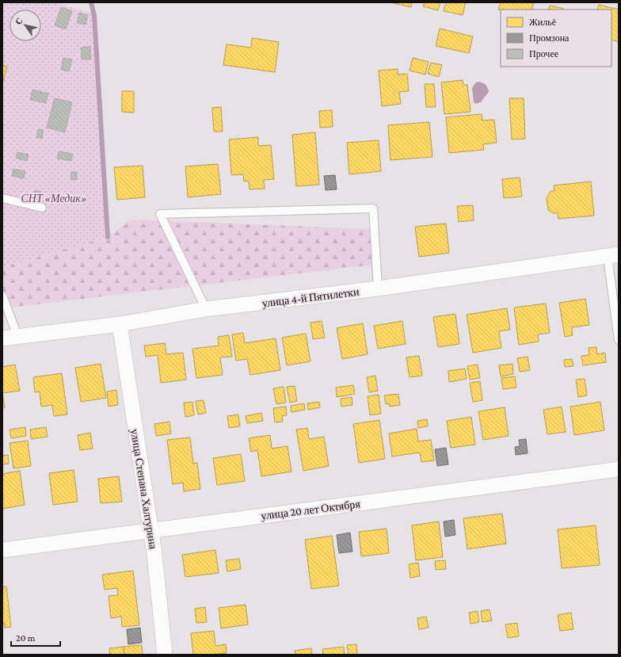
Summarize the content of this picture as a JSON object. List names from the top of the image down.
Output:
{
  "streets": {
    "street": ["улица 4-й Пятилетки", "улица Степана Халтурина", "улица 20 лет Октября"]
  },
  "crossings": [
    ["улица 4-й Пятилетки", "улица Степана Халтурина"],
    ["улица Степана Халтурина", "улица 20 лет Октября"]
  ],
  "parks": ["СНТ «Медик»"],
  "legend": ["Жильё", "Промзона", "Прочее"],
  "scale_bar": "20 m",
  "north": "top left"
}
